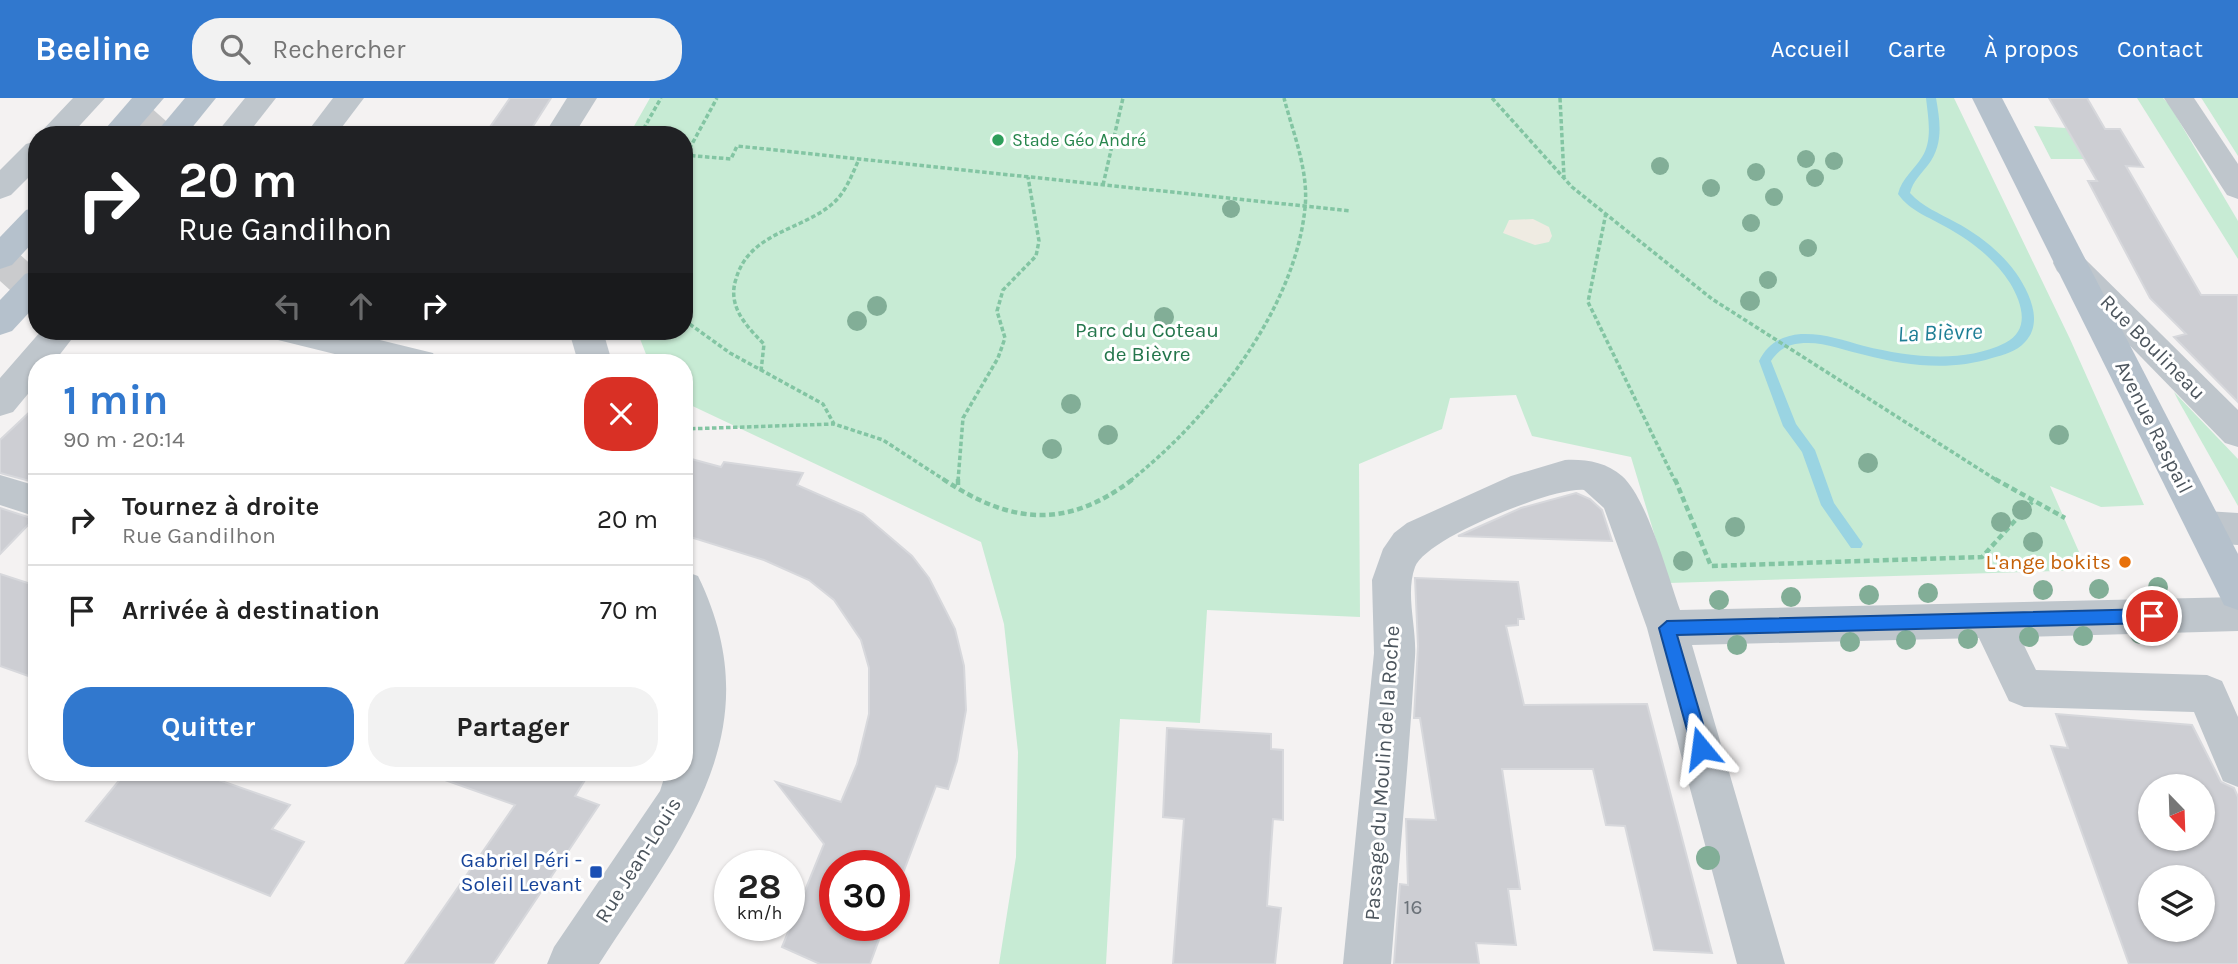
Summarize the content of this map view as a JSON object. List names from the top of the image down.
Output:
{
  "streets": {
    "main road": ["Avenue Raspail"],
    "street": ["Rue Boulineau", "Passage du Moulin de la Roche", "Rue Jean-Louis"]
  },
  "crossings": [
    ["Rue Boulineau", "Avenue Raspail"]
  ],
  "water": ["La Bièvre"],
  "parks": ["Parc du Coteau de Bièvre"],
  "places": {
    "other": ["Stade Géo André", "L'ange bokits"],
    "transit": ["Gabriel Péri - Soleil Levant"]
  },
  "house_numbers": ["16"],
  "north": "bottom right",
  "page": {
    "header": "Beeline",
    "search": "Rechercher",
    "nav": [
      "Accueil",
      "Carte",
      "À propos",
      "Contact"
    ],
    "turn": ["20 m", "Rue Gandilhon"],
    "heading": ["1 min", "90 m · 20:14"],
    "list": [
      {
        "name": "Tournez à droite",
        "note": "Rue Gandilhon",
        "value": "20 m"
      },
      {
        "name": "Arrivée à destination",
        "value": "70 m"
      }
    ],
    "buttons": ["Quitter", "Partager"],
    "speed": "28 km/h",
    "limit": "30"
  }
}
